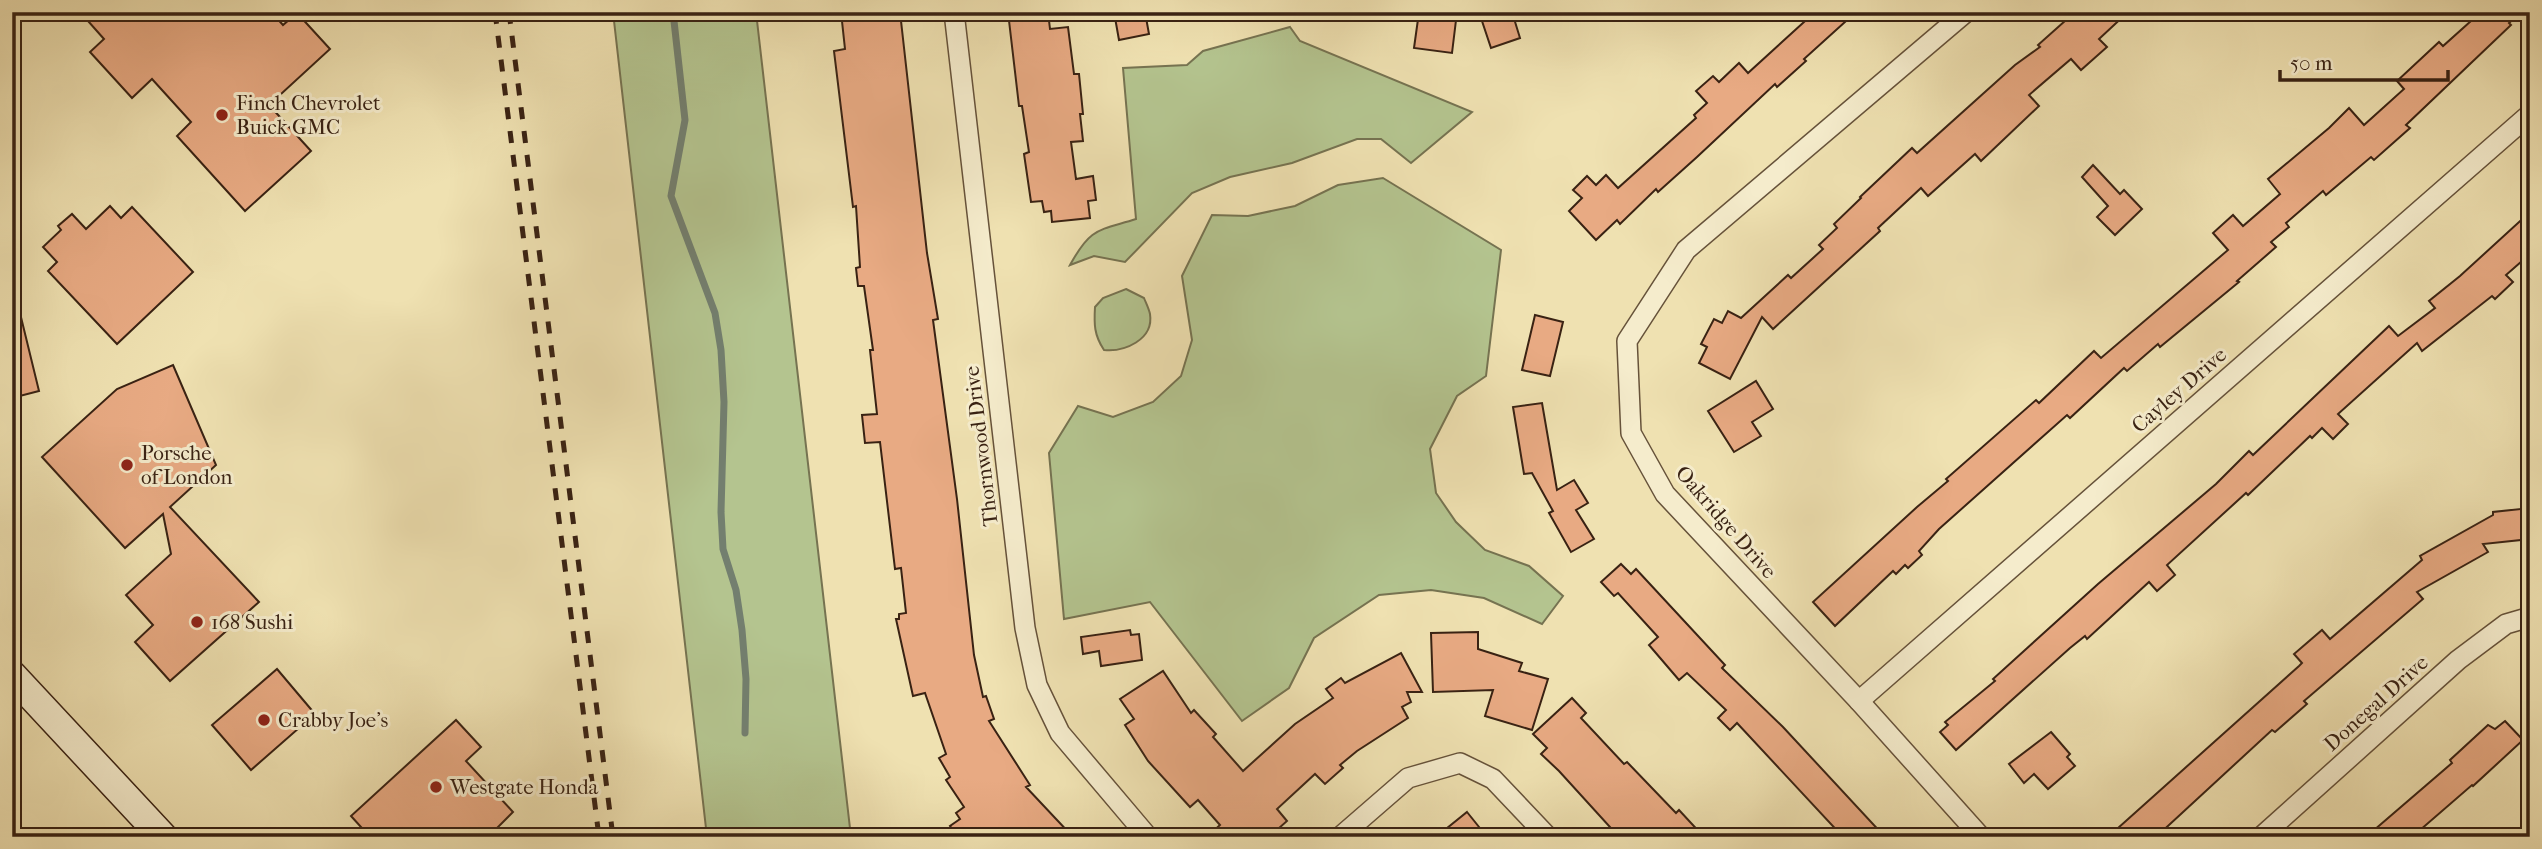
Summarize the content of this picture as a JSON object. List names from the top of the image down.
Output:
{
  "streets": {
    "street": [
      "Cayley Drive",
      "Thornwood Drive",
      "Oakridge Drive",
      "Donegal Drive"
    ]
  },
  "crossings": [
    ["Cayley Drive", "Oakridge Drive"]
  ],
  "places": [
    "Finch Chevrolet Buick GMC",
    "Porsche of London",
    "168 Sushi",
    "Crabby Joe's",
    "Westgate Honda"
  ],
  "scale_bar": "50 m"
}
